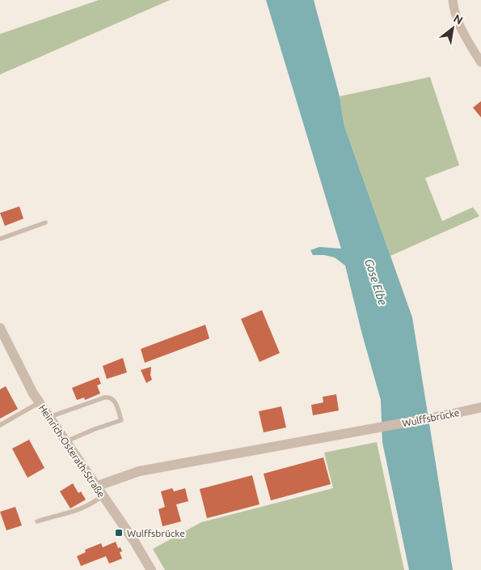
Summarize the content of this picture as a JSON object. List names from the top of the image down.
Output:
{
  "streets": {
    "street": ["Wulffsbrücke", "Heinrich-Osterath-Straße"]
  },
  "crossings": [
    ["Wulffsbrücke", "Heinrich-Osterath-Straße"]
  ],
  "water": ["Gose Elbe"],
  "places": {
    "transit": ["Wulffsbrücke"]
  },
  "north": "top right"
}
